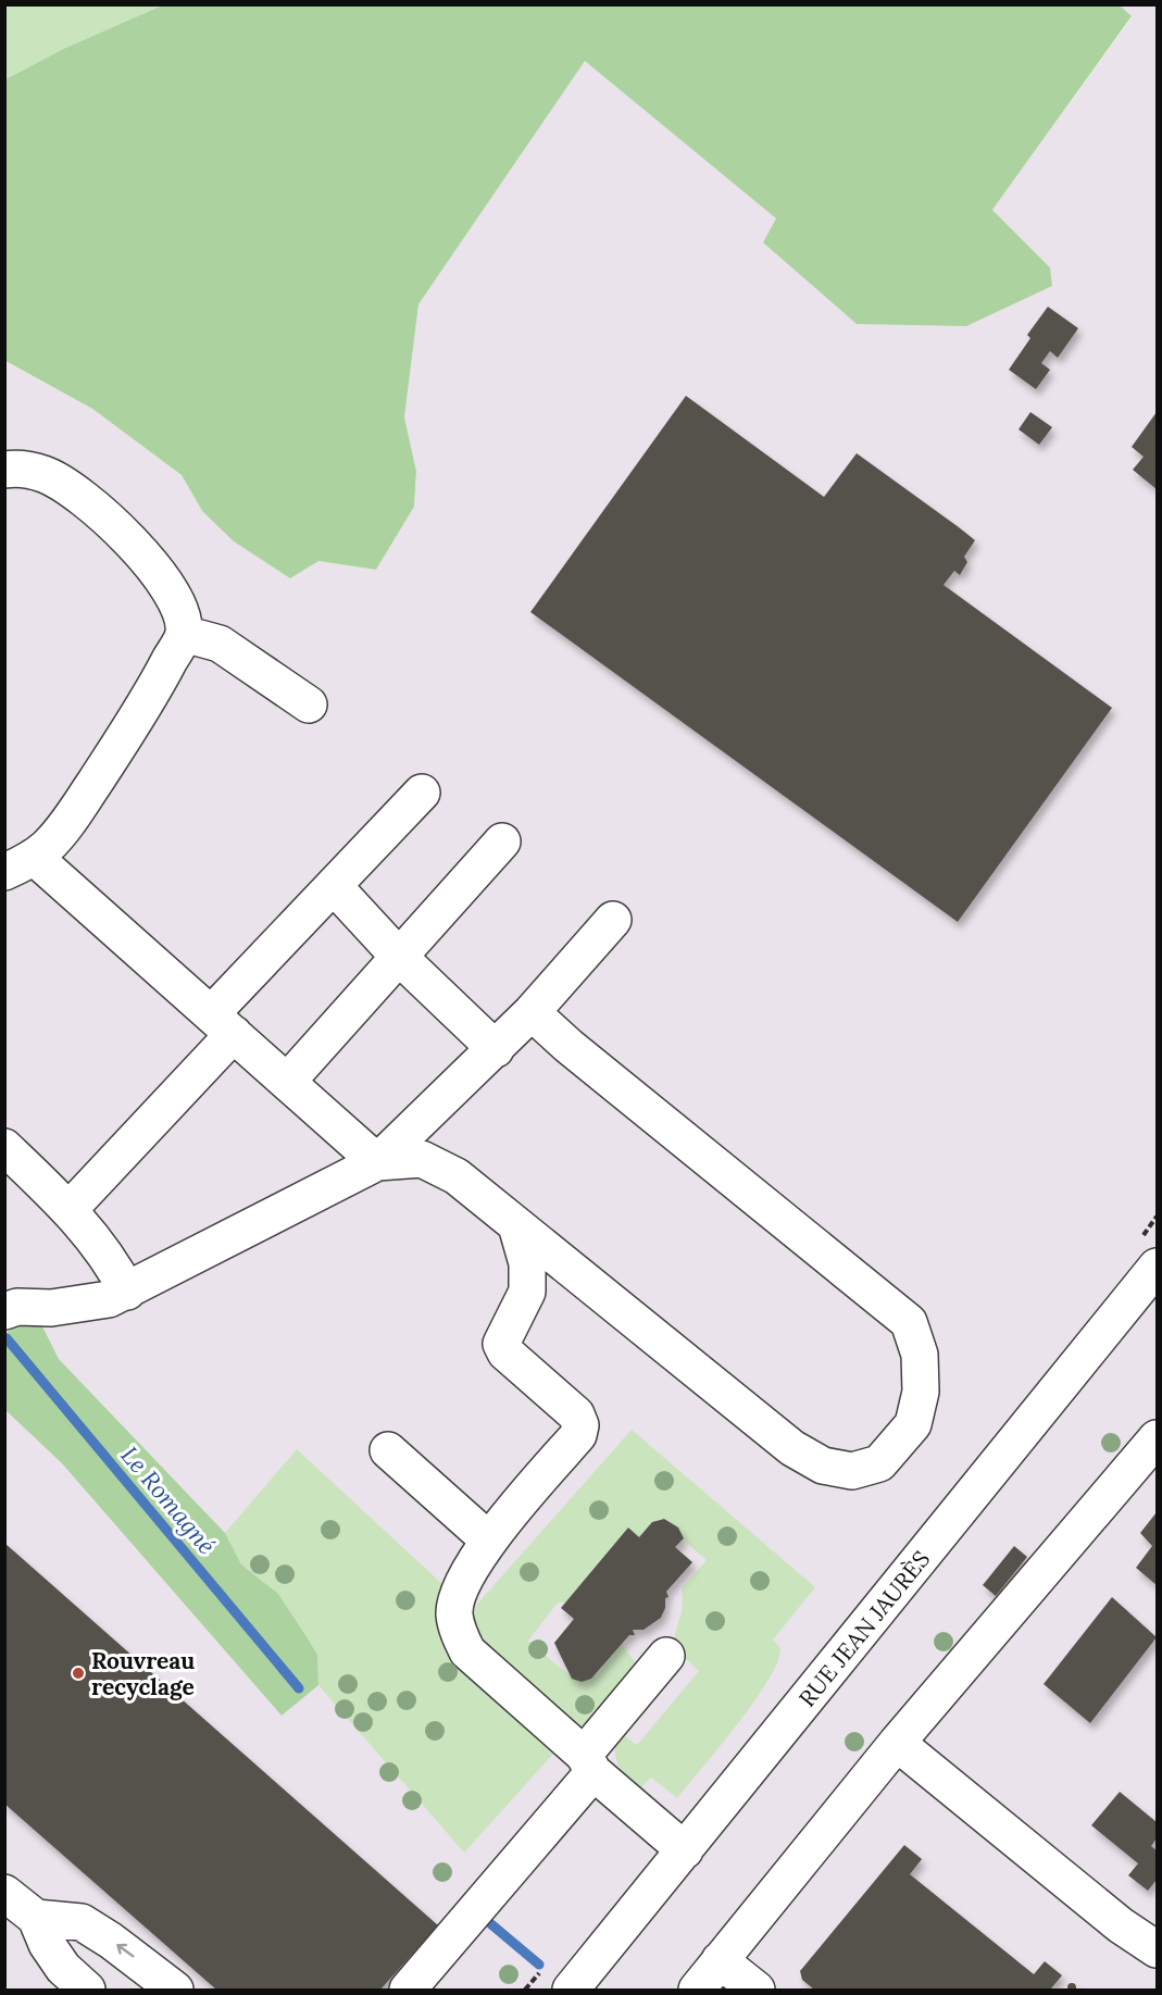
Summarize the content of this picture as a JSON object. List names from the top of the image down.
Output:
{
  "streets": {
    "street": ["RUE JEAN JAURÈS"]
  },
  "water": ["Le Romagné"],
  "places": ["Rouvreau recyclage"]
}
